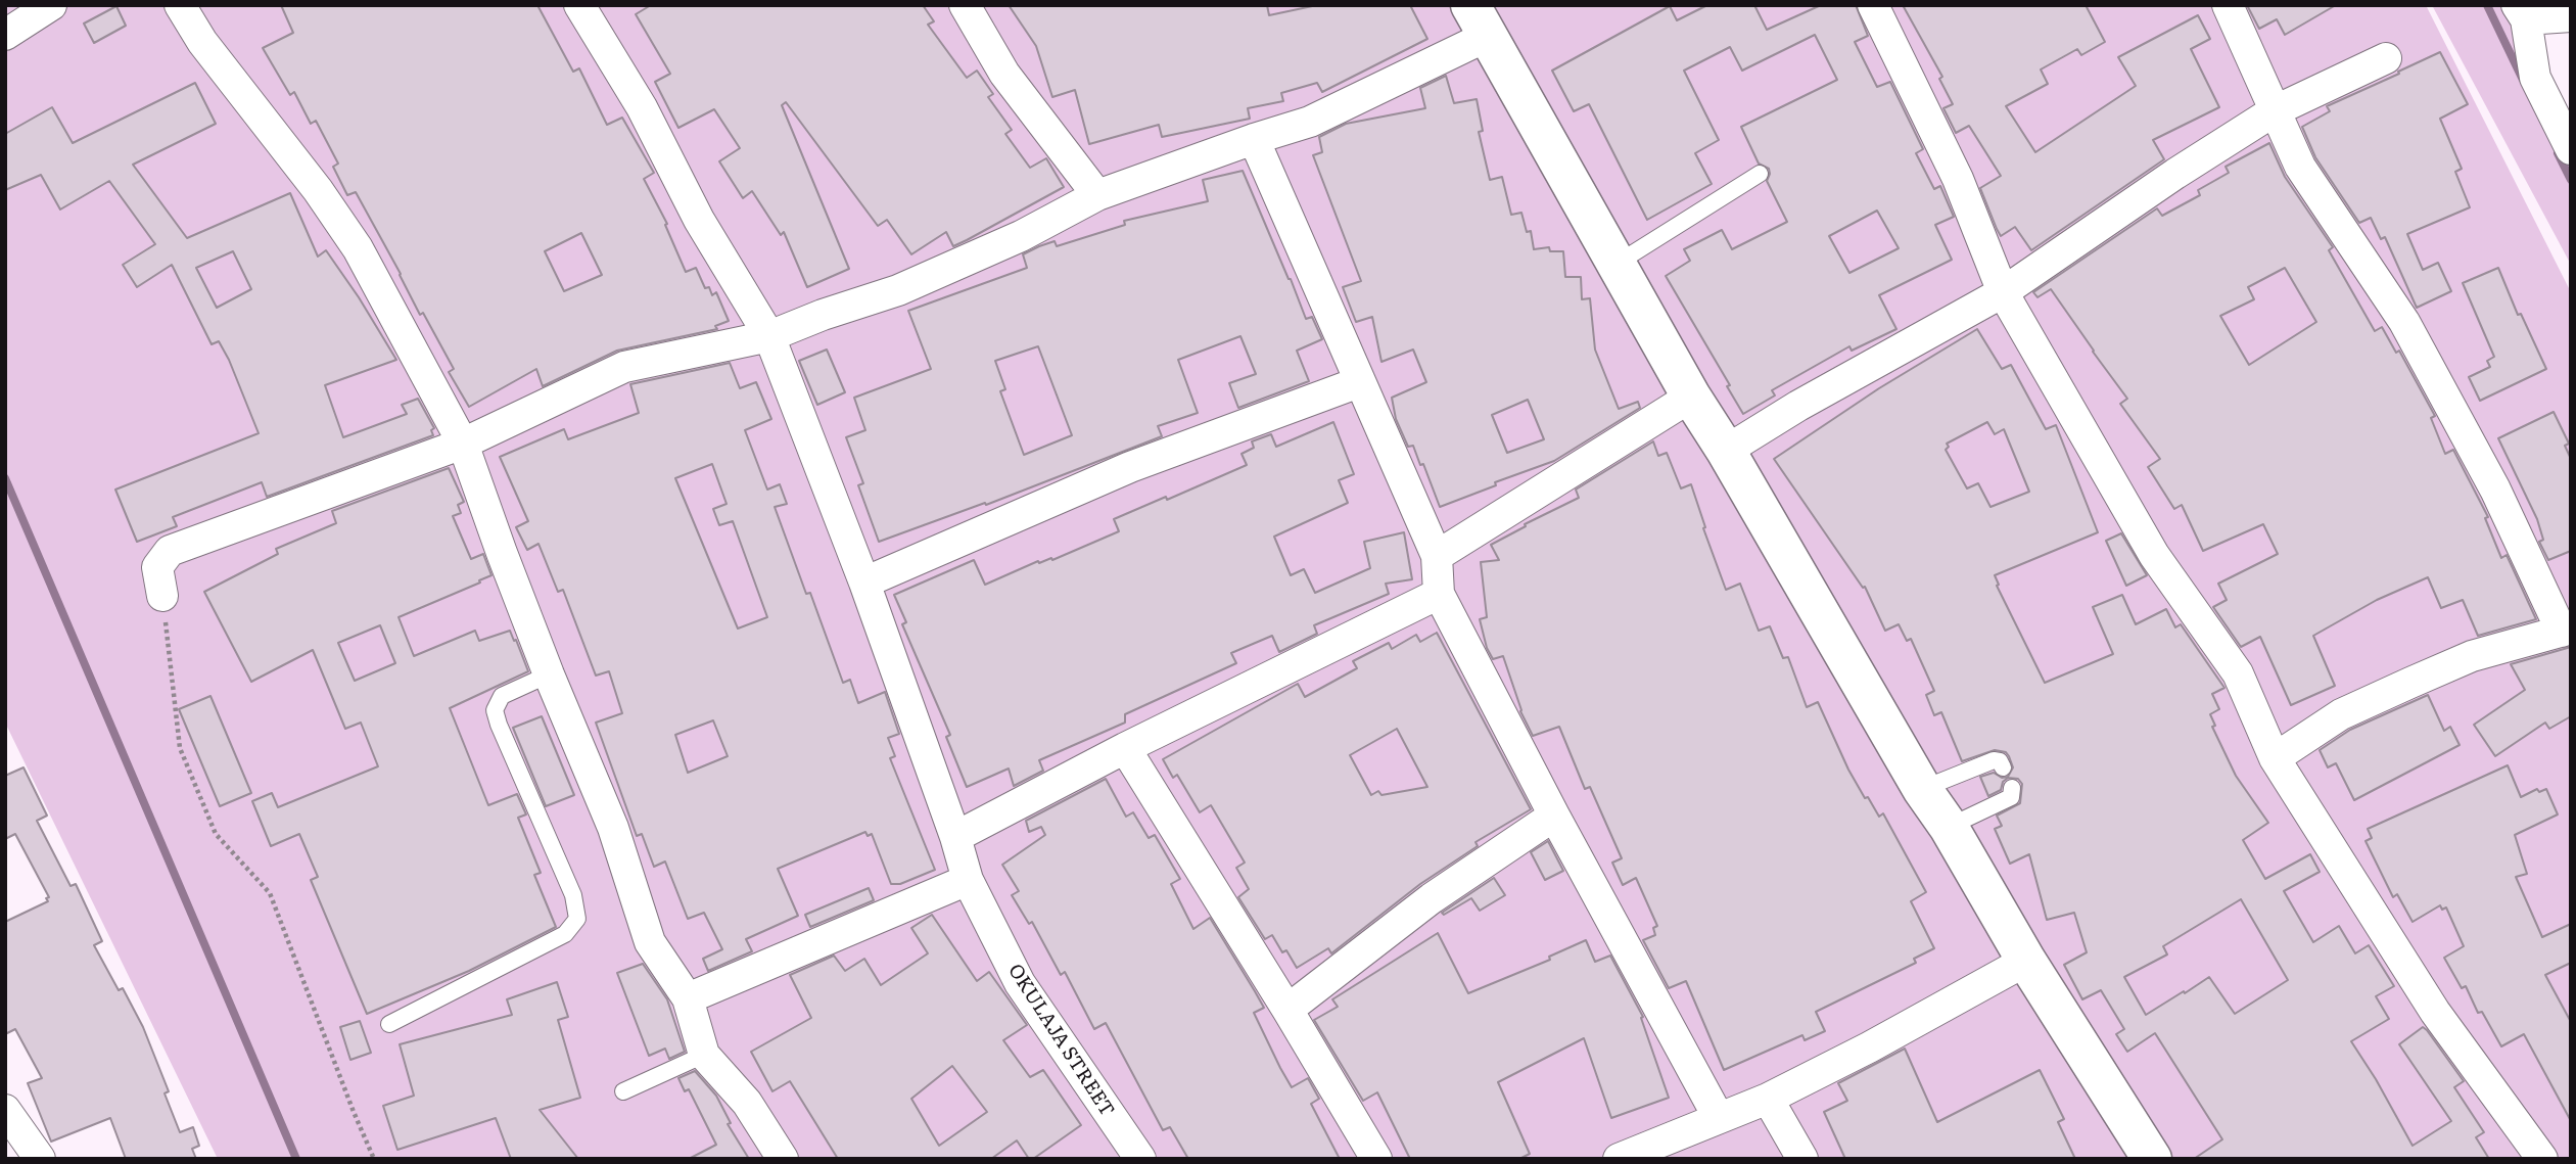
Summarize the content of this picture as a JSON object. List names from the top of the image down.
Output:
{
  "streets": {
    "street": ["OKULAJA STREET"]
  }
}
